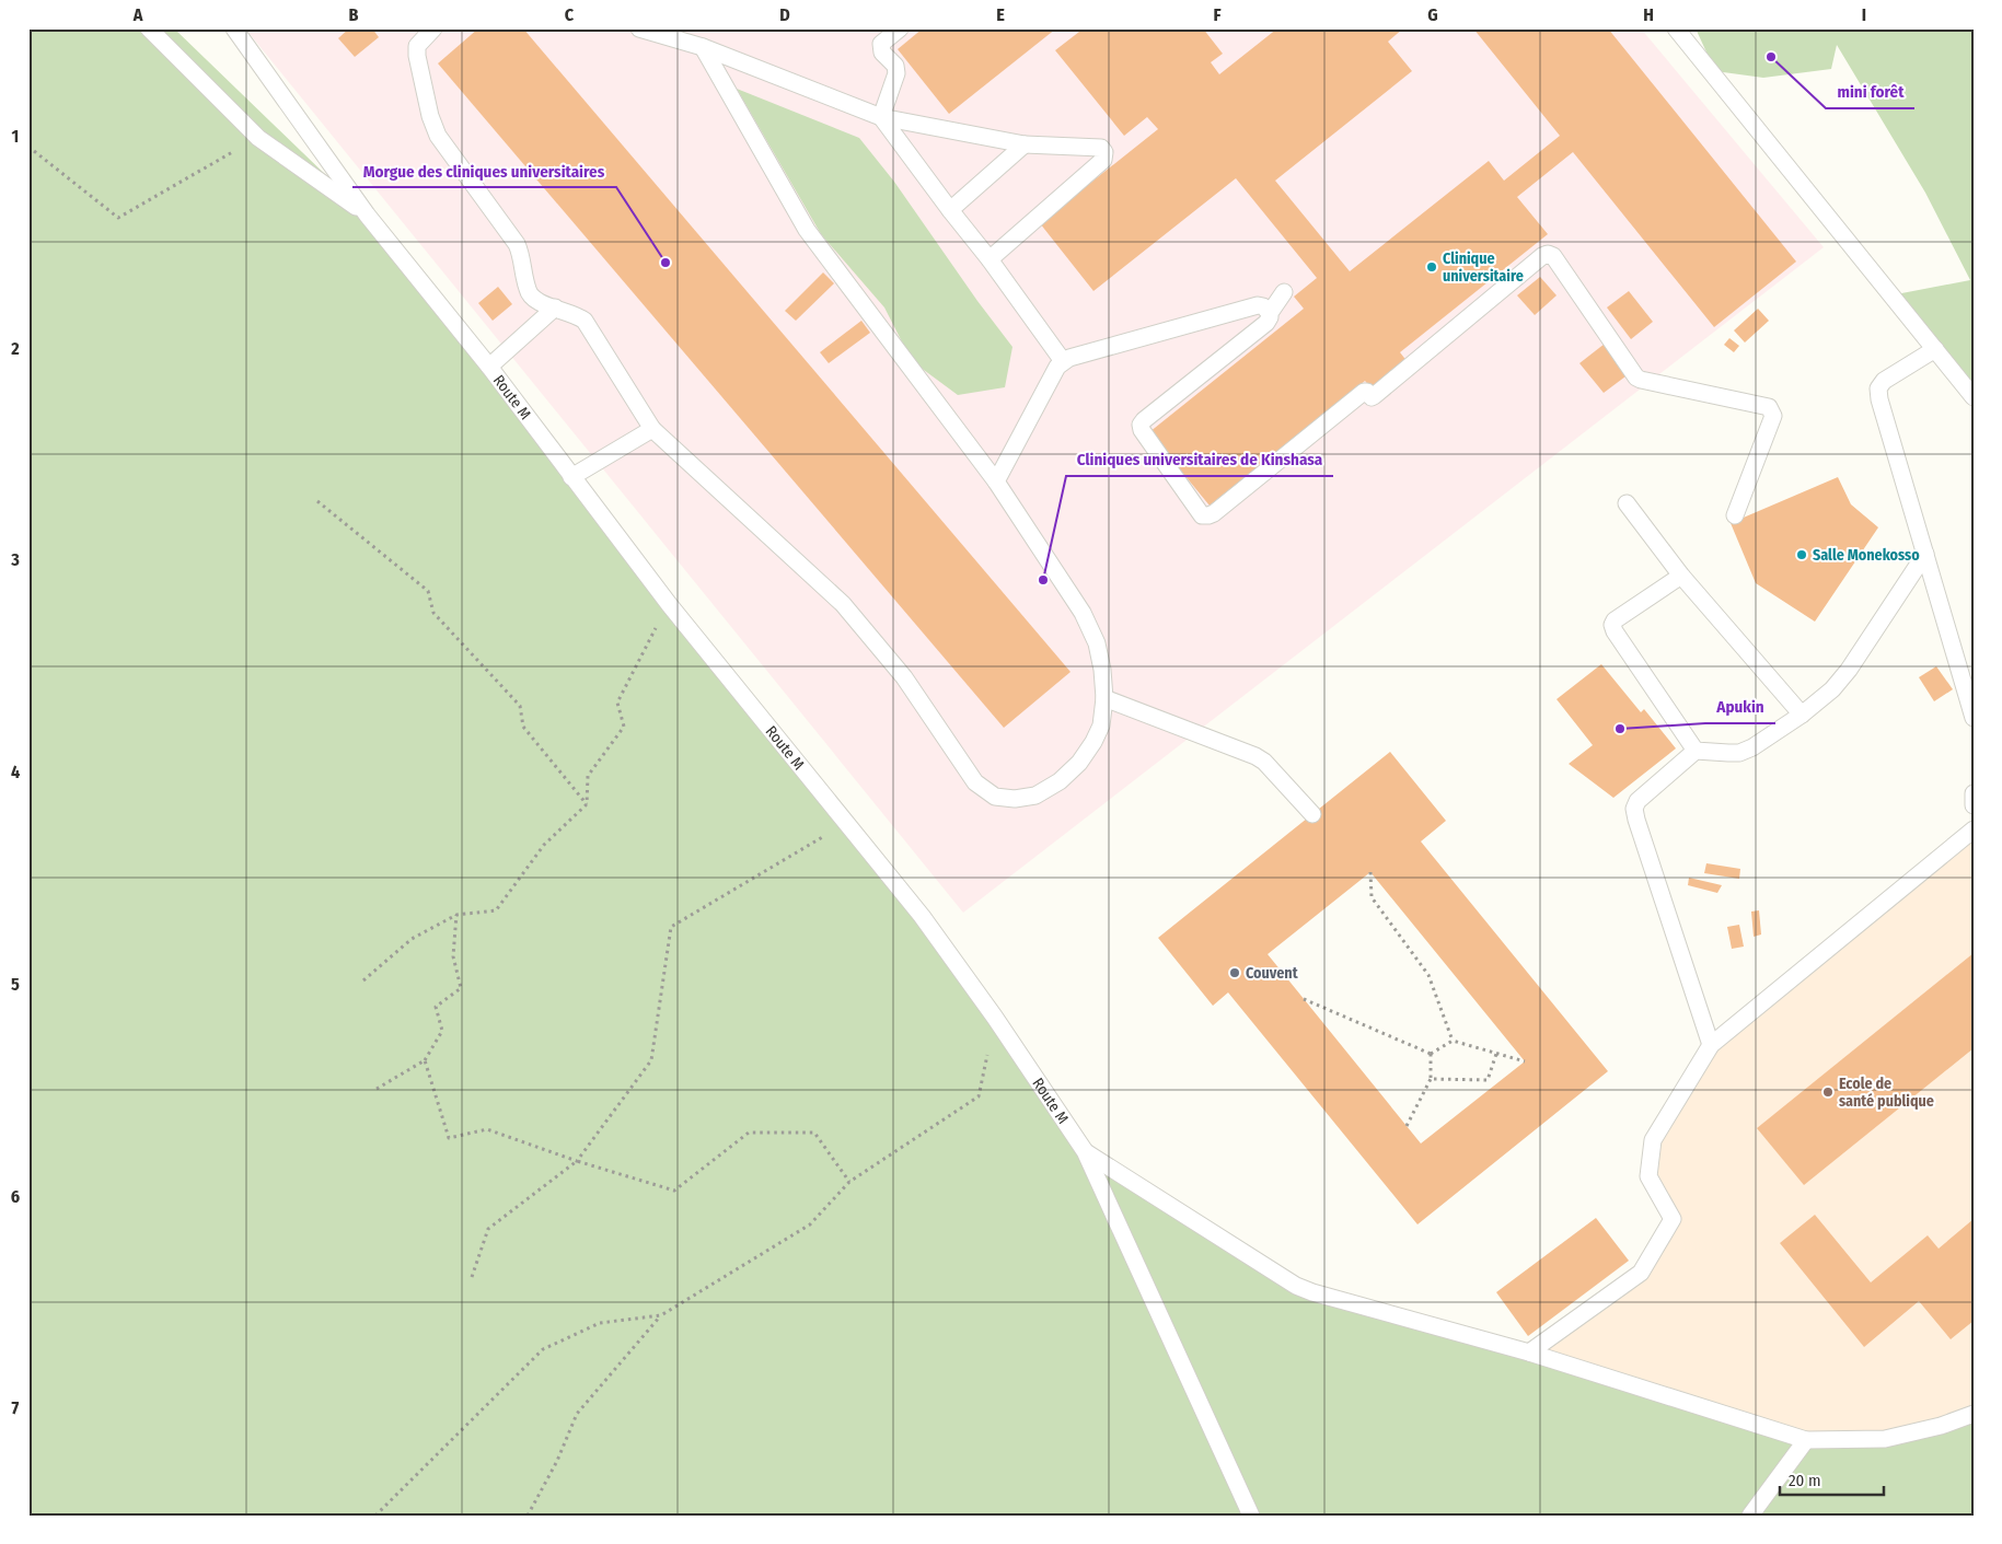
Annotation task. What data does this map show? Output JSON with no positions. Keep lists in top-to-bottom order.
{
  "streets": {
    "lane": ["Route M"]
  },
  "places": [
    "mini forêt",
    "Morgue des cliniques universitaires",
    "Clinique universitaire",
    "Salle Monekosso",
    "Cliniques universitaires de Kinshasa",
    "Apukin",
    "Couvent",
    "Ecole de santé publique"
  ],
  "scale_bar": "20 m",
  "grid": {
    "columns": [
      "A",
      "B",
      "C",
      "D",
      "E",
      "F",
      "G",
      "H",
      "I"
    ],
    "rows": [
      "1",
      "2",
      "3",
      "4",
      "5",
      "6",
      "7"
    ]
  }
}
